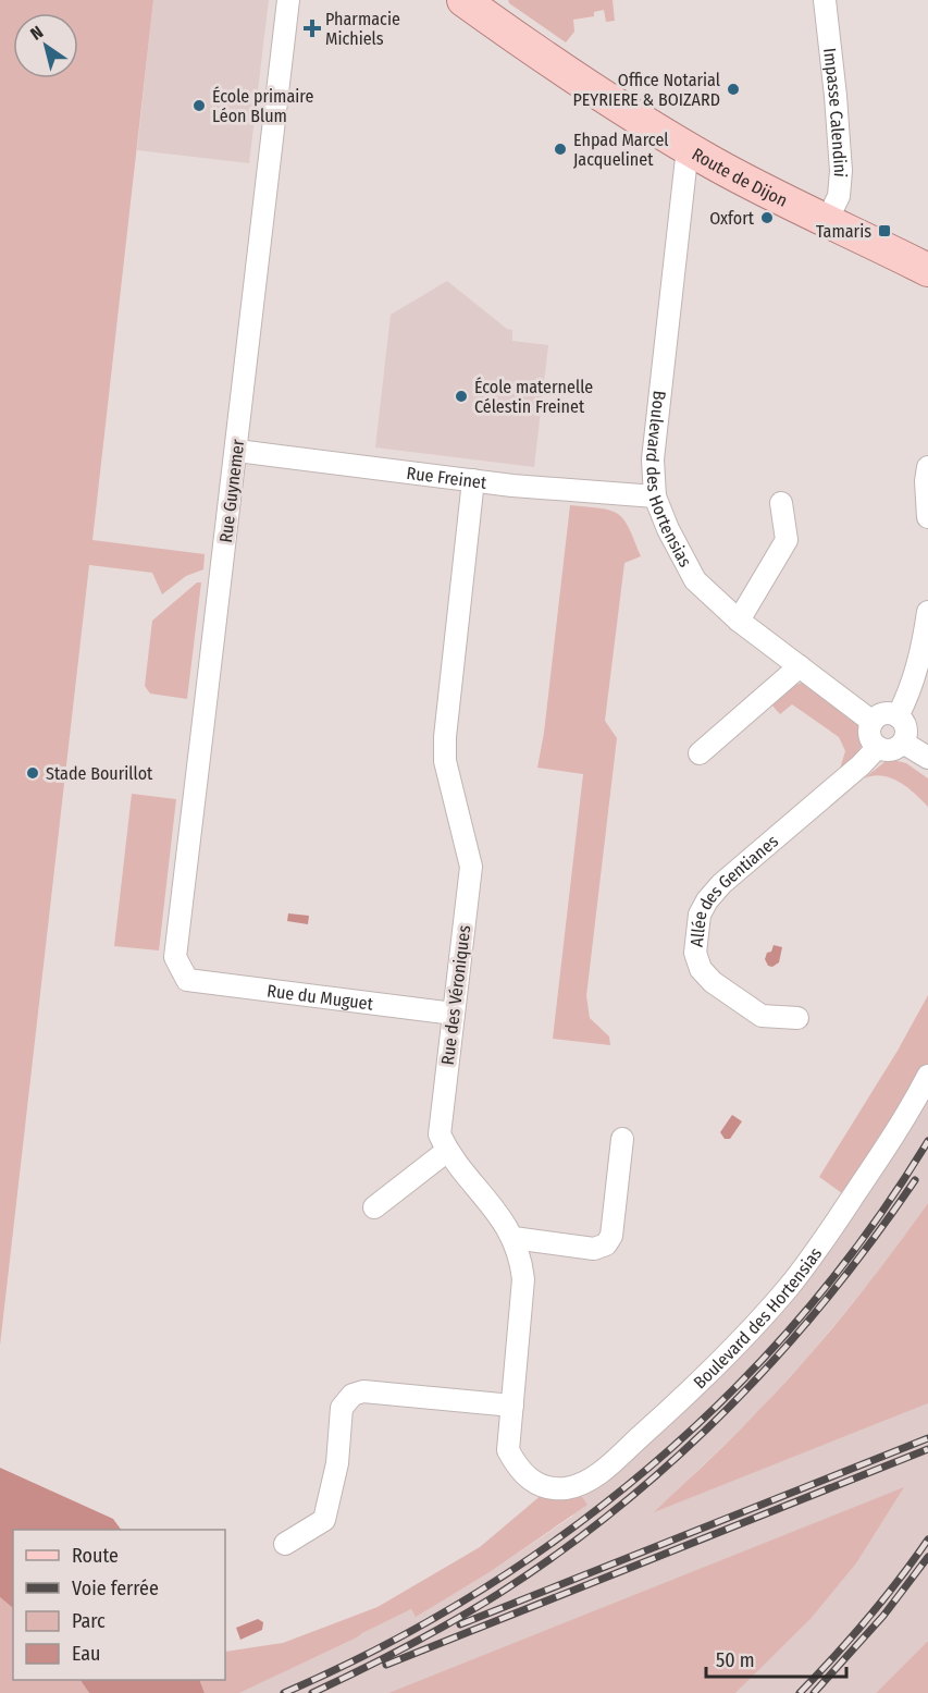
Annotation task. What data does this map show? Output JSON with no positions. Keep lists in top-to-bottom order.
{
  "streets": {
    "main road": ["Route de Dijon"],
    "street": [
      "Impasse Calendini",
      "Rue Freinet",
      "Boulevard des Hortensias",
      "Rue Guynemer",
      "Allée des Gentianes",
      "Rue des Véroniques",
      "Rue du Muguet"
    ]
  },
  "crossings": [
    ["Impasse Calendini", "Route de Dijon"],
    ["Route de Dijon", "Boulevard des Hortensias"],
    ["Rue Freinet", "Boulevard des Hortensias"],
    ["Rue Freinet", "Rue Guynemer"],
    ["Rue Freinet", "Rue des Véroniques"],
    ["Boulevard des Hortensias", "Allée des Gentianes"],
    ["Boulevard des Hortensias", "Rue des Véroniques"],
    ["Rue Guynemer", "Rue du Muguet"],
    ["Rue des Véroniques", "Rue du Muguet"]
  ],
  "places": {
    "health": ["Pharmacie Michiels"],
    "other": [
      "Office Notarial PEYRIERE & BOIZARD",
      "École primaire Léon Blum",
      "Ehpad Marcel Jacquelinet",
      "Oxfort",
      "École maternelle Célestin Freinet",
      "Stade Bourillot"
    ],
    "transit": ["Tamaris"]
  },
  "legend": [
    "Route",
    "Voie ferrée",
    "Parc",
    "Eau"
  ],
  "scale_bar": "50 m",
  "north": "top left"
}
